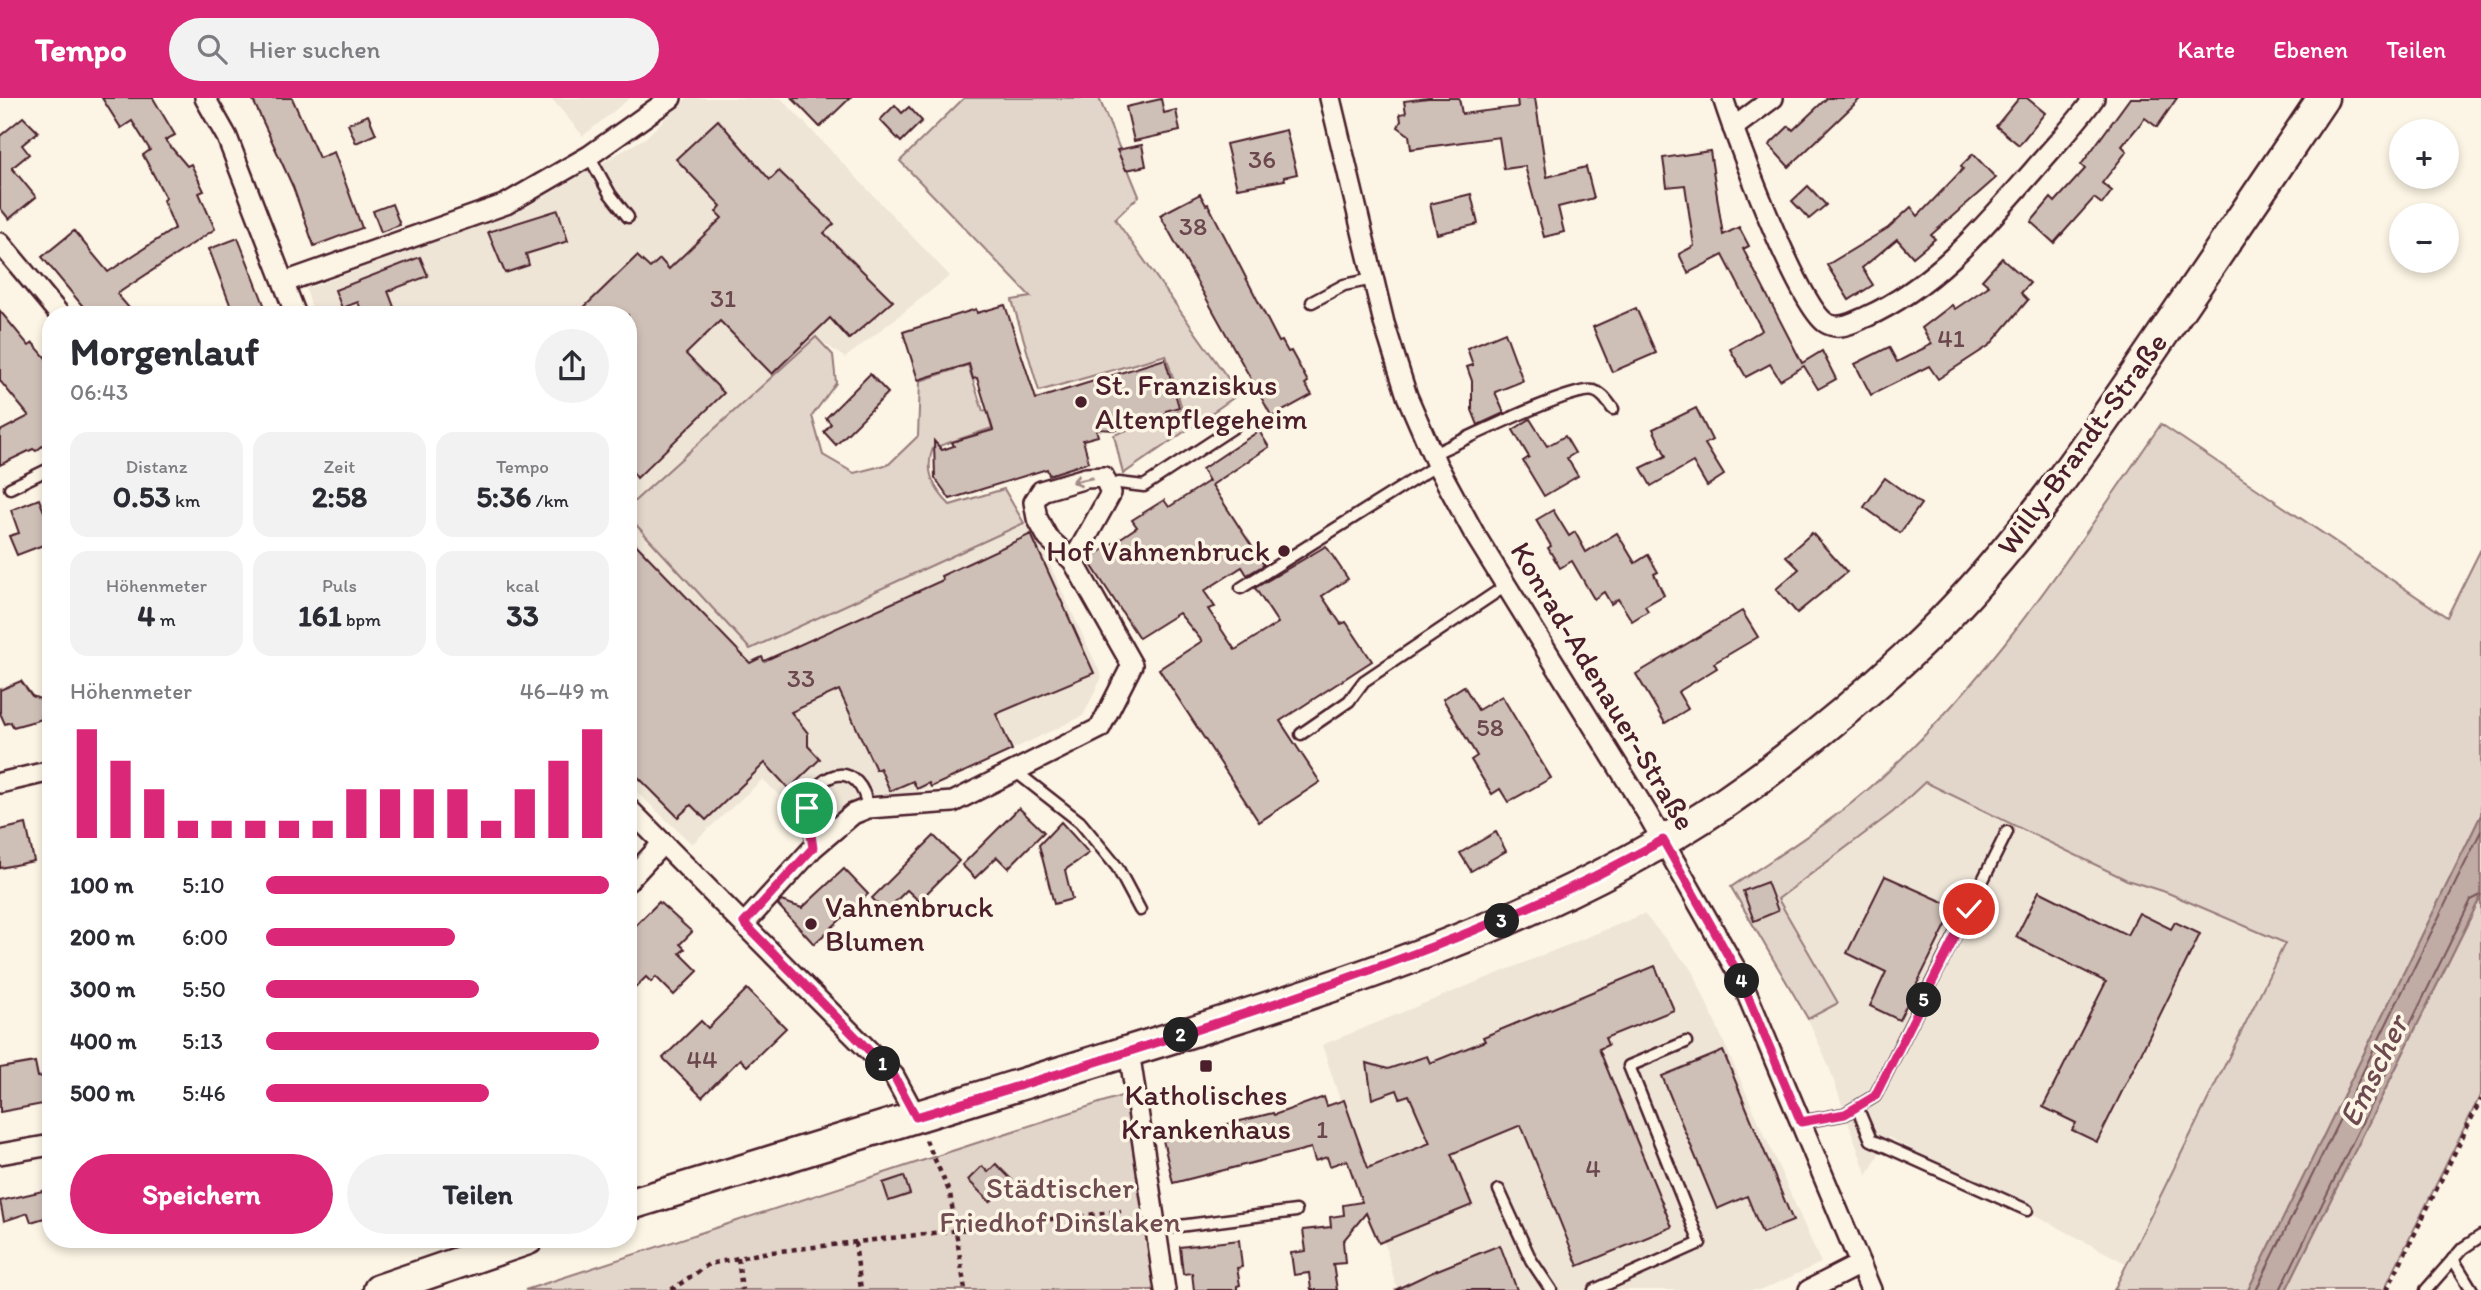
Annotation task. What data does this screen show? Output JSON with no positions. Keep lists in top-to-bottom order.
{
  "streets": {
    "main road": ["Willy-Brandt-Straße"],
    "street": ["Konrad-Adenauer-Straße"]
  },
  "crossings": [
    ["Willy-Brandt-Straße", "Konrad-Adenauer-Straße"]
  ],
  "water": ["Emscher"],
  "parks": ["Städtischer Friedhof Dinslaken"],
  "places": {
    "other": ["St. Franziskus Altenpflegeheim", "Hof Vahnenbruck", "Vahnenbruck Blumen"],
    "transit": ["Katholisches Krankenhaus"]
  },
  "house_numbers": [
    "36",
    "38",
    "31",
    "41",
    "33",
    "58",
    "44",
    "1",
    "4"
  ],
  "page": {
    "header": "Tempo",
    "search": "Hier suchen",
    "nav": ["Karte", "Ebenen", "Teilen"],
    "map_buttons": ["+", "−"],
    "heading": ["Morgenlauf", "06:43"],
    "stats": [
      ["Distanz", "0.53 km"],
      ["Zeit", "2:58"],
      ["Tempo", "5:36 /km"],
      ["Höhenmeter", "4 m"],
      ["Puls", "161 bpm"],
      ["kcal", "33"]
    ],
    "chart": ["Höhenmeter", "46–49 m"],
    "list": [
      {
        "name": "100 m",
        "note": "5:10"
      },
      {
        "name": "200 m",
        "note": "6:00"
      },
      {
        "name": "300 m",
        "note": "5:50"
      },
      {
        "name": "400 m",
        "note": "5:13"
      },
      {
        "name": "500 m",
        "note": "5:46"
      }
    ],
    "pins": [
      "3",
      "4",
      "5",
      "2",
      "1"
    ],
    "buttons": ["Speichern", "Teilen"]
  }
}
